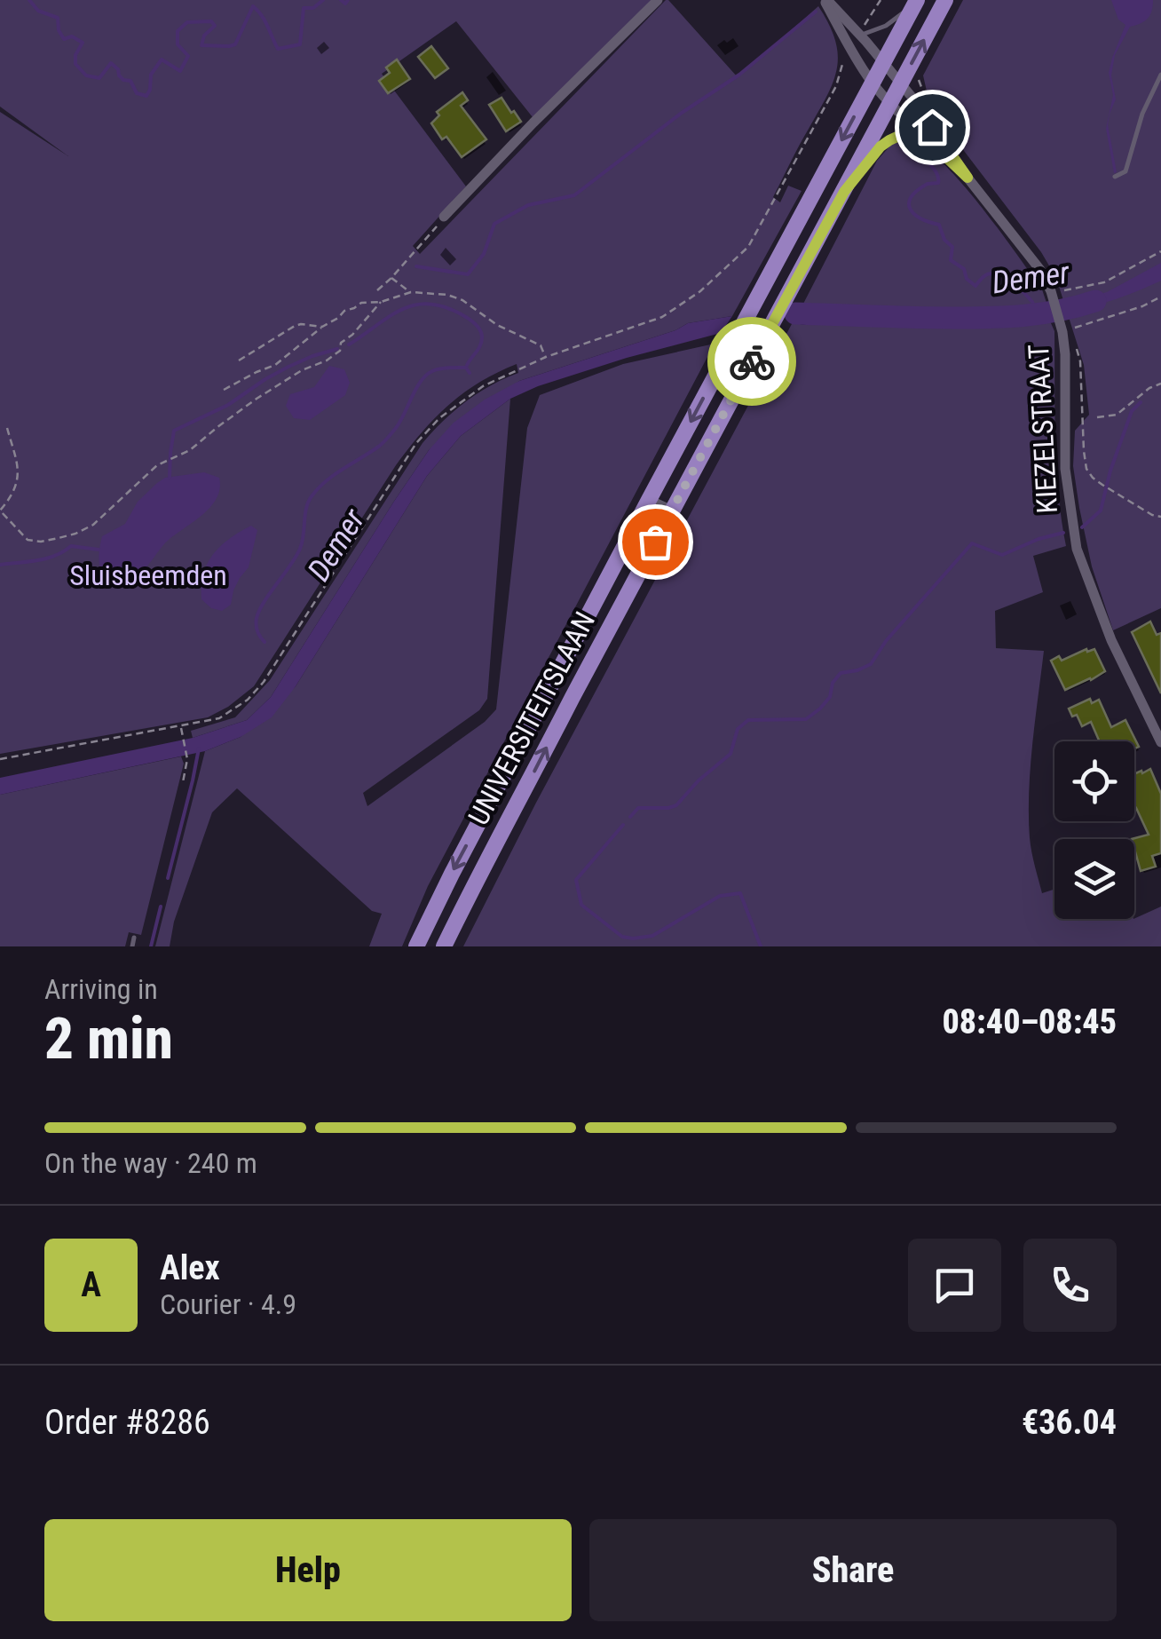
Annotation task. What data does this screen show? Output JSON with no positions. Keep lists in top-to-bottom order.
{
  "streets": {
    "highway": ["UNIVERSITEITSLAAN"],
    "street": ["KIEZELSTRAAT"]
  },
  "crossings": [
    ["KIEZELSTRAAT", "UNIVERSITEITSLAAN"]
  ],
  "water": ["Demer"],
  "parks": ["Sluisbeemden"],
  "page": {
    "heading": ["2 min", "Arriving in", "08:40–08:45"],
    "panel": [
      "Alex",
      "Courier · 4.9",
      "Order #8286",
      "€36.04"
    ],
    "bar": "On the way · 240 m",
    "round": "A",
    "buttons": ["Help", "Share"]
  }
}
